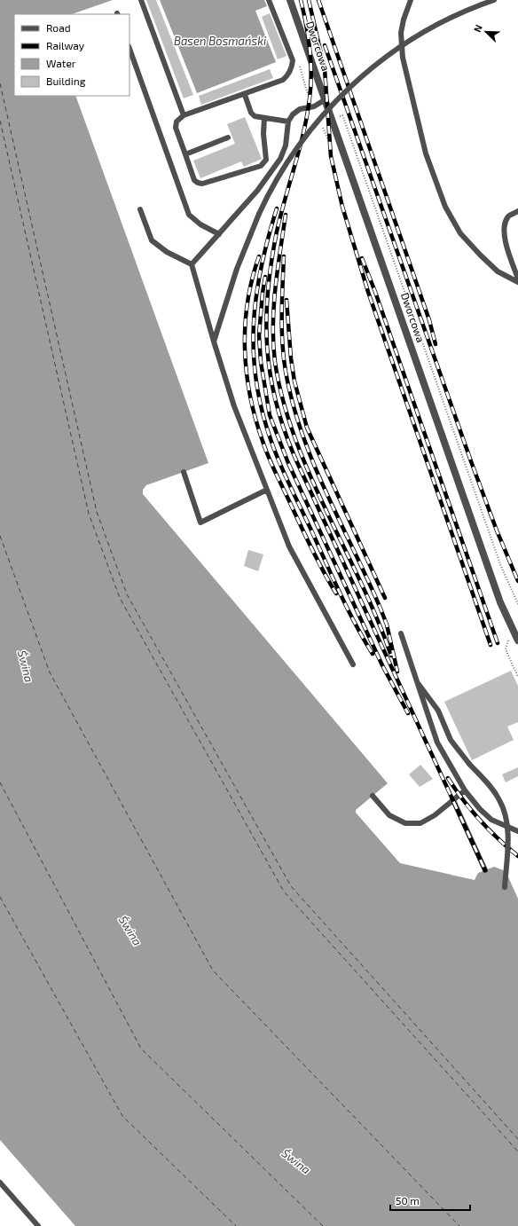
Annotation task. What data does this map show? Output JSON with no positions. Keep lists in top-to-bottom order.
{
  "streets": {
    "street": ["Dworcowa"]
  },
  "water": ["Basen Bosmański", "Świna"],
  "legend": [
    "Road",
    "Railway",
    "Water",
    "Building"
  ],
  "scale_bar": "50 m",
  "north": "top left"
}
